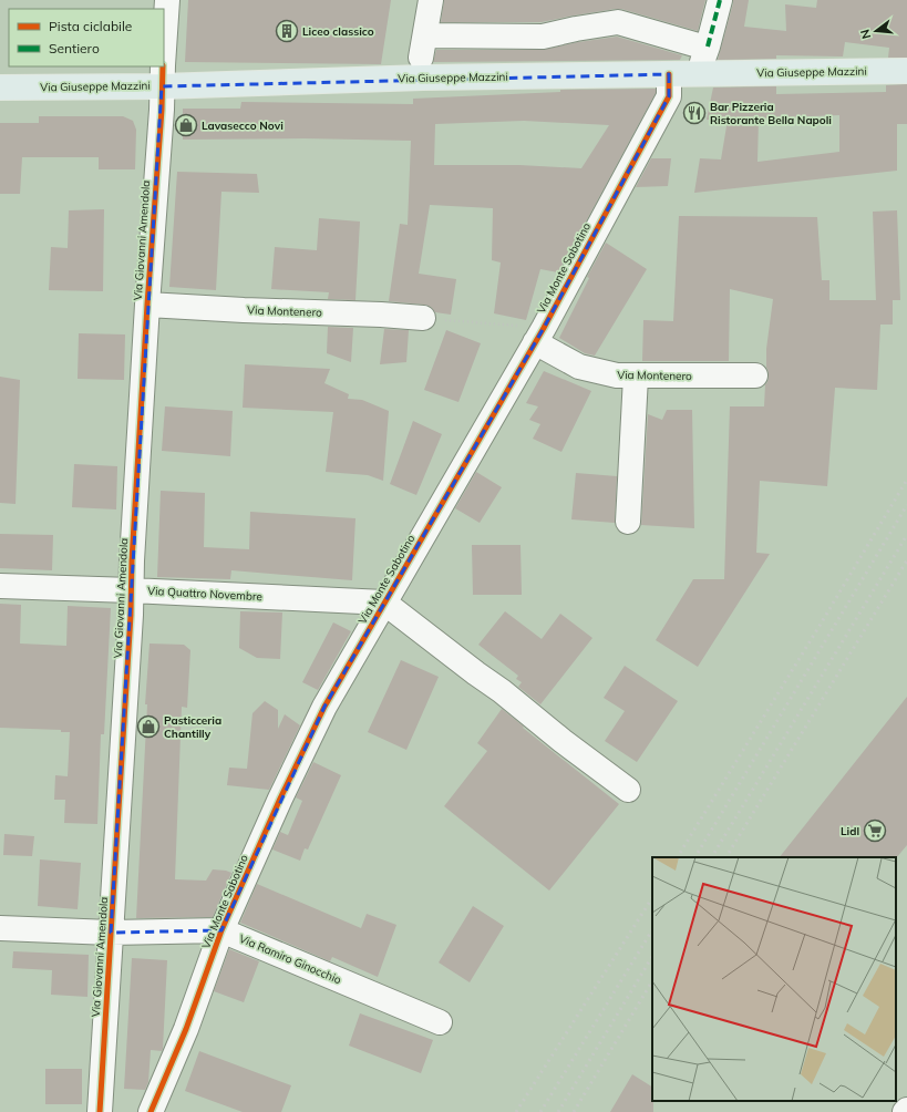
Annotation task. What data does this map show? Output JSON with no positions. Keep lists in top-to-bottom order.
{
  "streets": {
    "main road": ["Via Giuseppe Mazzini"],
    "street": [
      "Via Giovanni Amendola",
      "Via Monte Sabotino",
      "Via Montenero",
      "Via Quattro Novembre",
      "Via Ramiro Ginocchio"
    ]
  },
  "crossings": [
    ["Via Giuseppe Mazzini", "Via Giovanni Amendola"],
    ["Via Giuseppe Mazzini", "Via Monte Sabotino"],
    ["Via Giovanni Amendola", "Via Montenero"],
    ["Via Giovanni Amendola", "Via Quattro Novembre"],
    ["Via Giovanni Amendola", "Via Ramiro Ginocchio"],
    ["Via Monte Sabotino", "Via Montenero"],
    ["Via Monte Sabotino", "Via Quattro Novembre"],
    ["Via Monte Sabotino", "Via Ramiro Ginocchio"]
  ],
  "places": {
    "building": ["Liceo classico"],
    "restaurant": ["Bar Pizzeria Ristorante Bella Napoli"],
    "shop": ["Lavasecco Novi", "Pasticceria Chantilly"],
    "supermarket": ["Lidl"]
  },
  "legend": ["Pista ciclabile", "Sentiero"],
  "north": "left"
}
